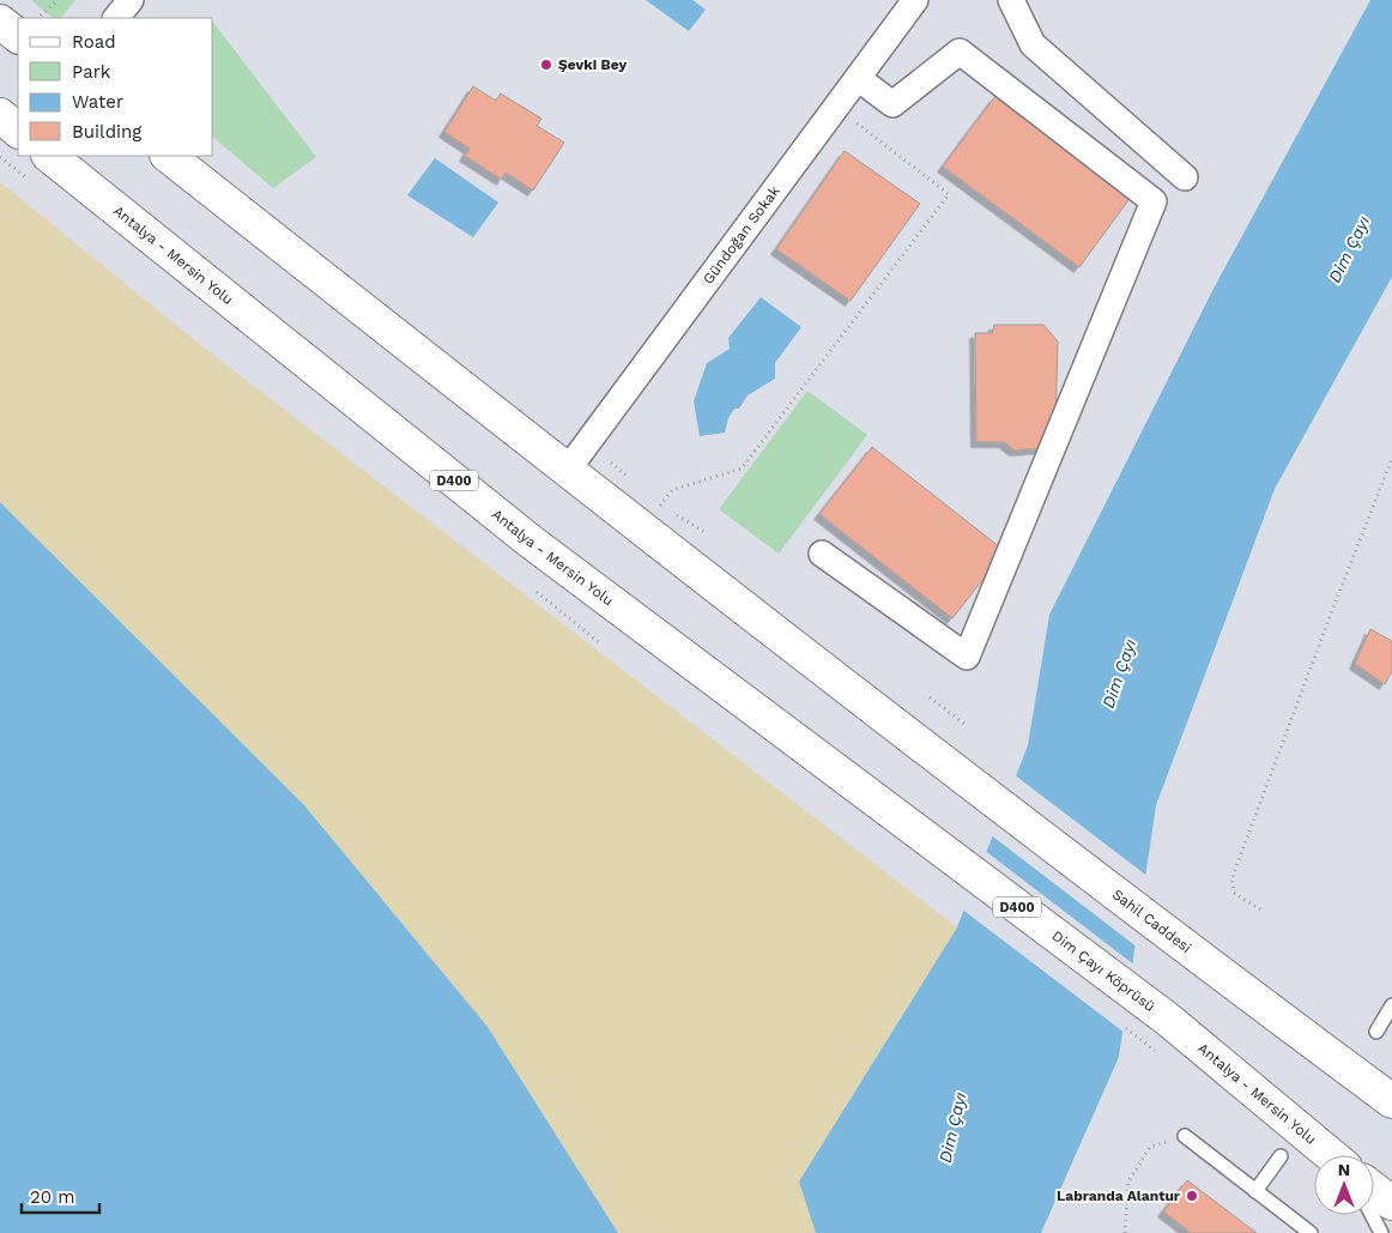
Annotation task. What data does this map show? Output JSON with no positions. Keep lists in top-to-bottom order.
{
  "streets": {
    "highway": [
      "Antalya - Mersin Yolu",
      "D400",
      "Sahil Caddesi",
      "Dim Çayı Köprüsü"
    ],
    "street": ["Gündoğan Sokak"]
  },
  "crossings": [
    ["Gündoğan Sokak", "Sahil Caddesi"],
    ["Antalya - Mersin Yolu", "Dim Çayı Köprüsü"]
  ],
  "water": ["Dim Çayı"],
  "places": ["Şevki Bey", "Labranda Alantur"],
  "legend": [
    "Road",
    "Park",
    "Water",
    "Building"
  ],
  "scale_bar": "20 m",
  "north": "top"
}
